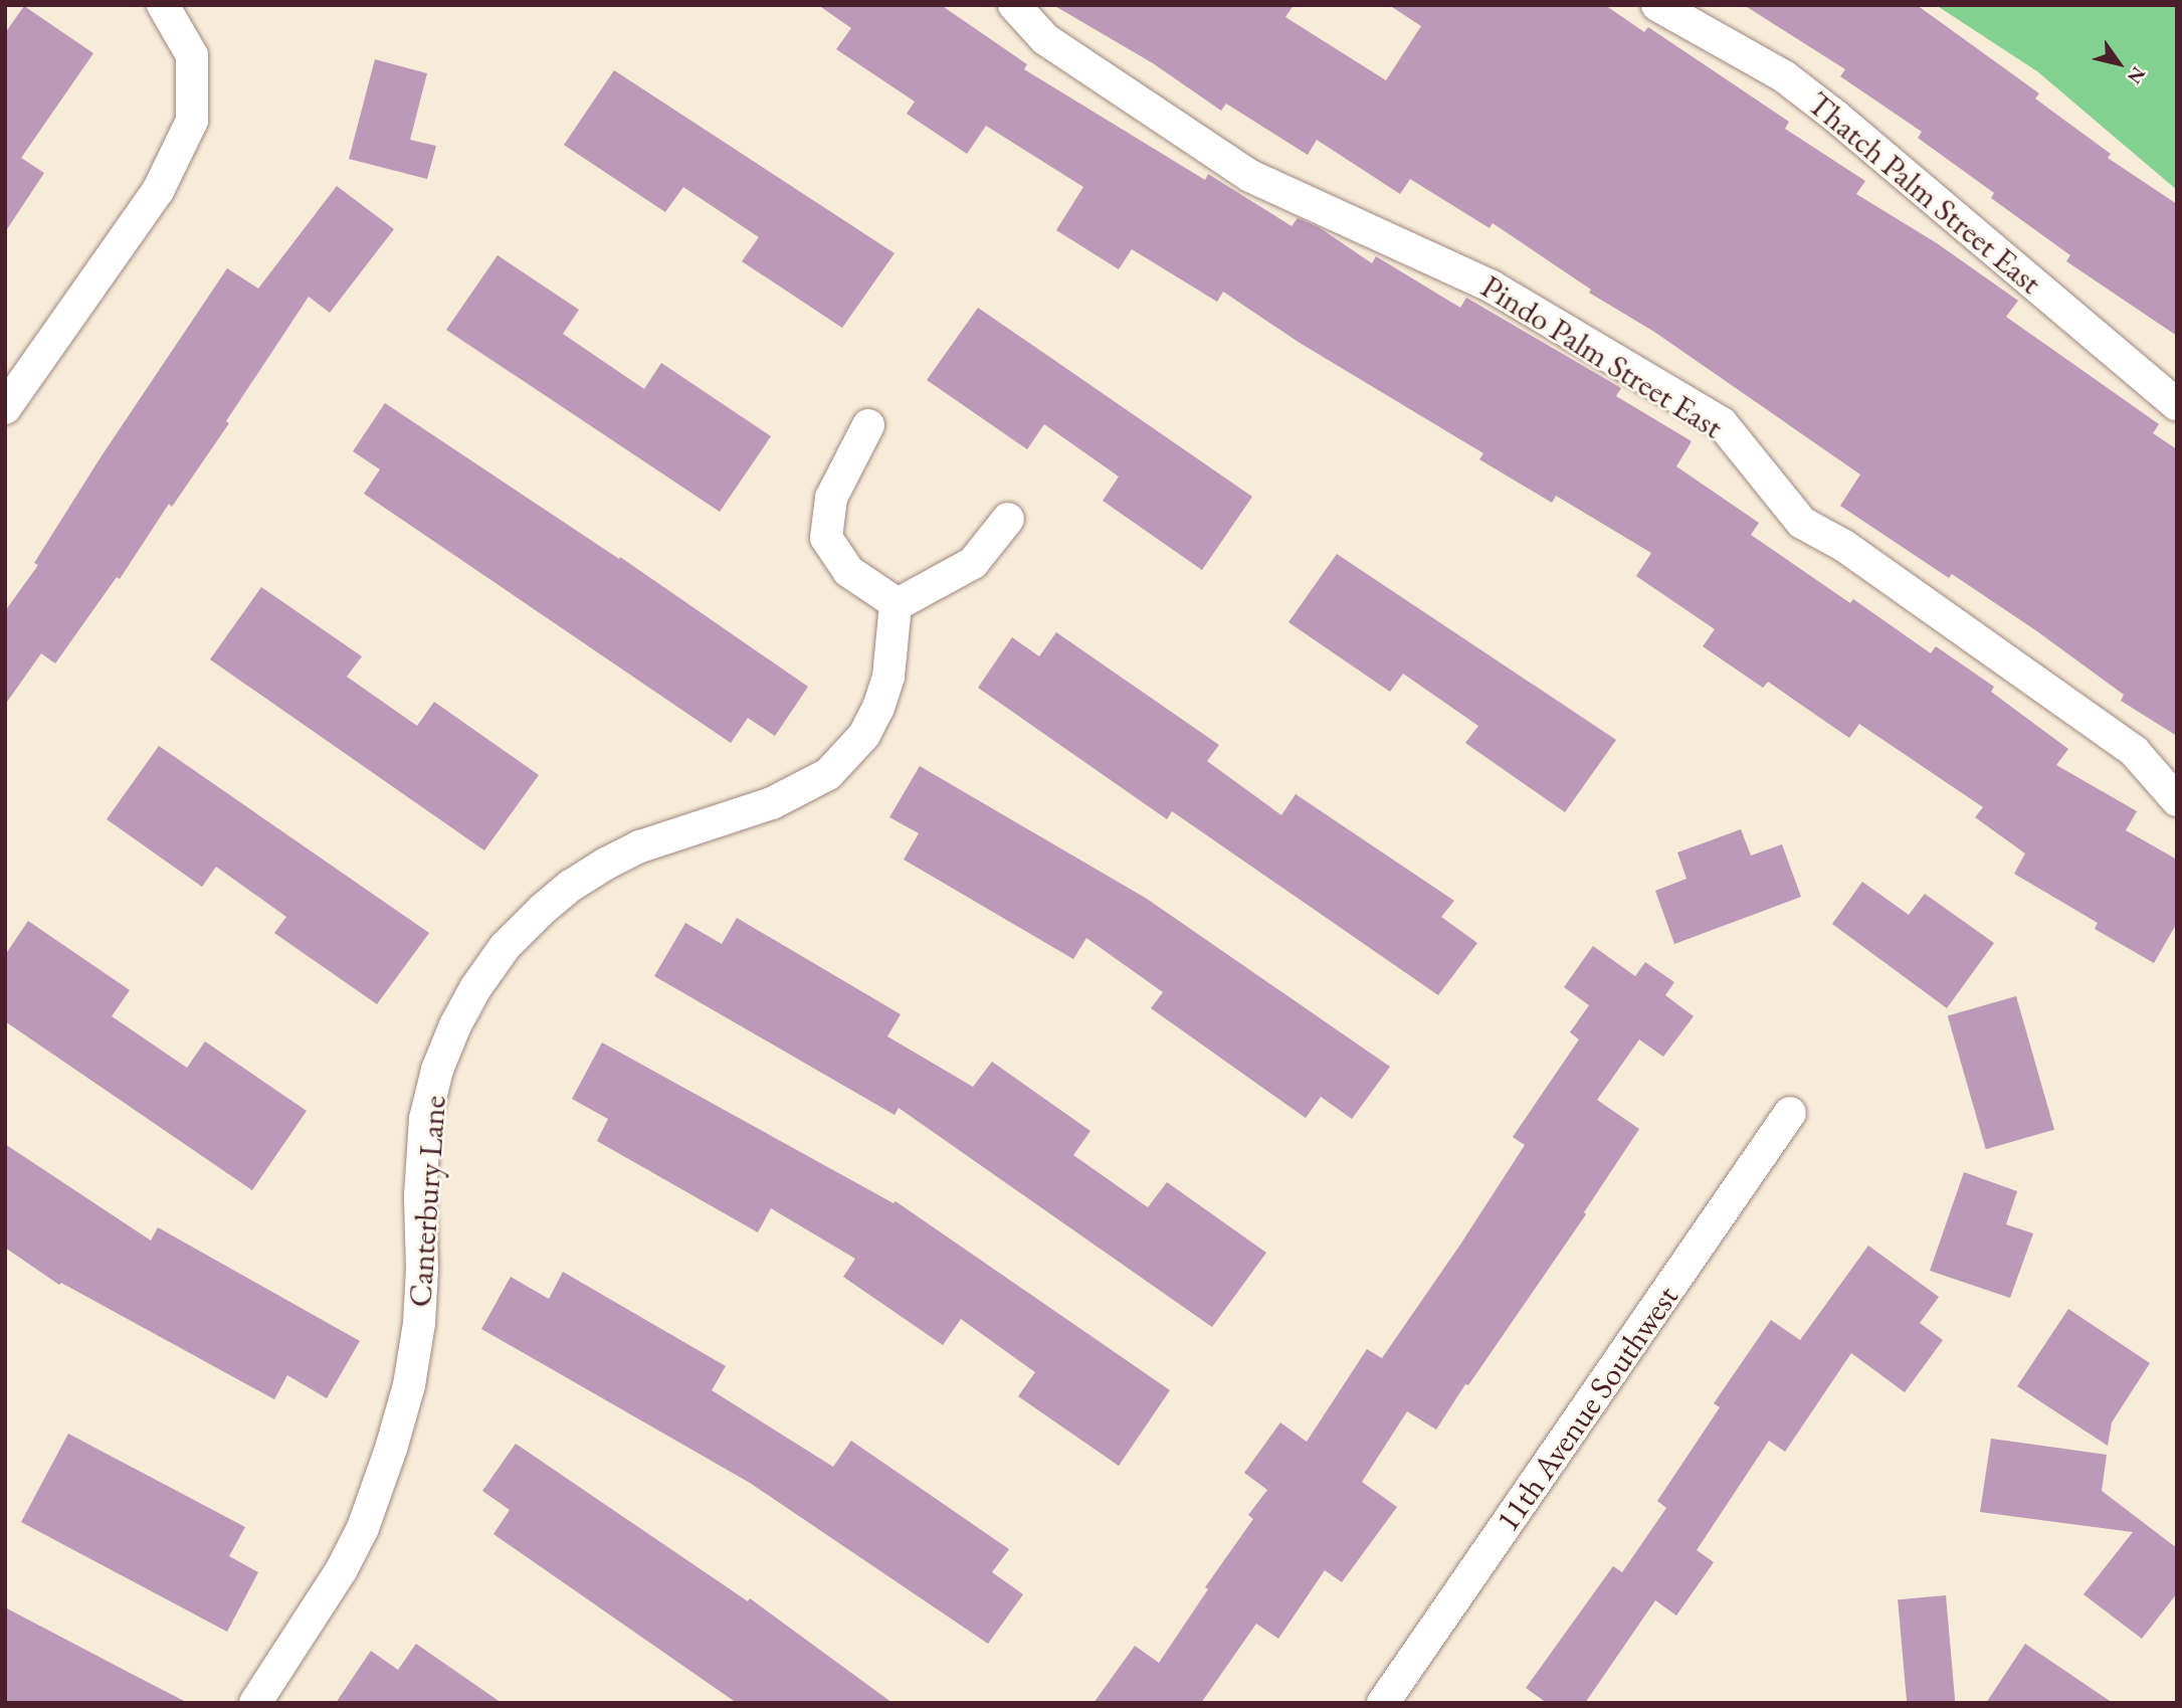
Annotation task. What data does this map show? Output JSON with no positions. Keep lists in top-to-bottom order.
{
  "streets": {
    "street": [
      "Thatch Palm Street East",
      "Pindo Palm Street East",
      "Canterbury Lane",
      "11th Avenue Southwest"
    ]
  },
  "north": "bottom right"
}
